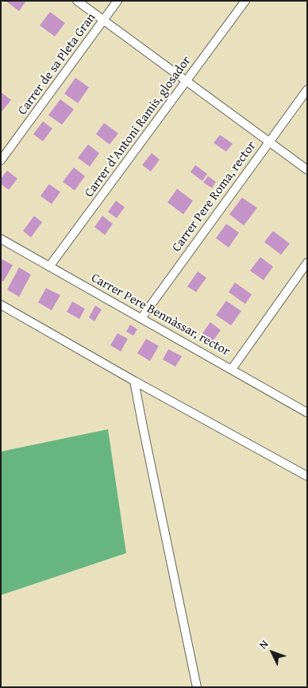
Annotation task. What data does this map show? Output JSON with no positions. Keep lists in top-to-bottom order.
{
  "streets": {
    "street": [
      "Carrer de sa Pleta Gran",
      "Carrer d'Antoni Ramis, glosador",
      "Carrer Pere Roma, rector",
      "Carrer Pere Bennàssar, rector"
    ]
  },
  "crossings": [
    ["Carrer d'Antoni Ramis, glosador", "Carrer Pere Bennàssar, rector"],
    ["Carrer Pere Roma, rector", "Carrer Pere Bennàssar, rector"]
  ],
  "north": "top left"
}
